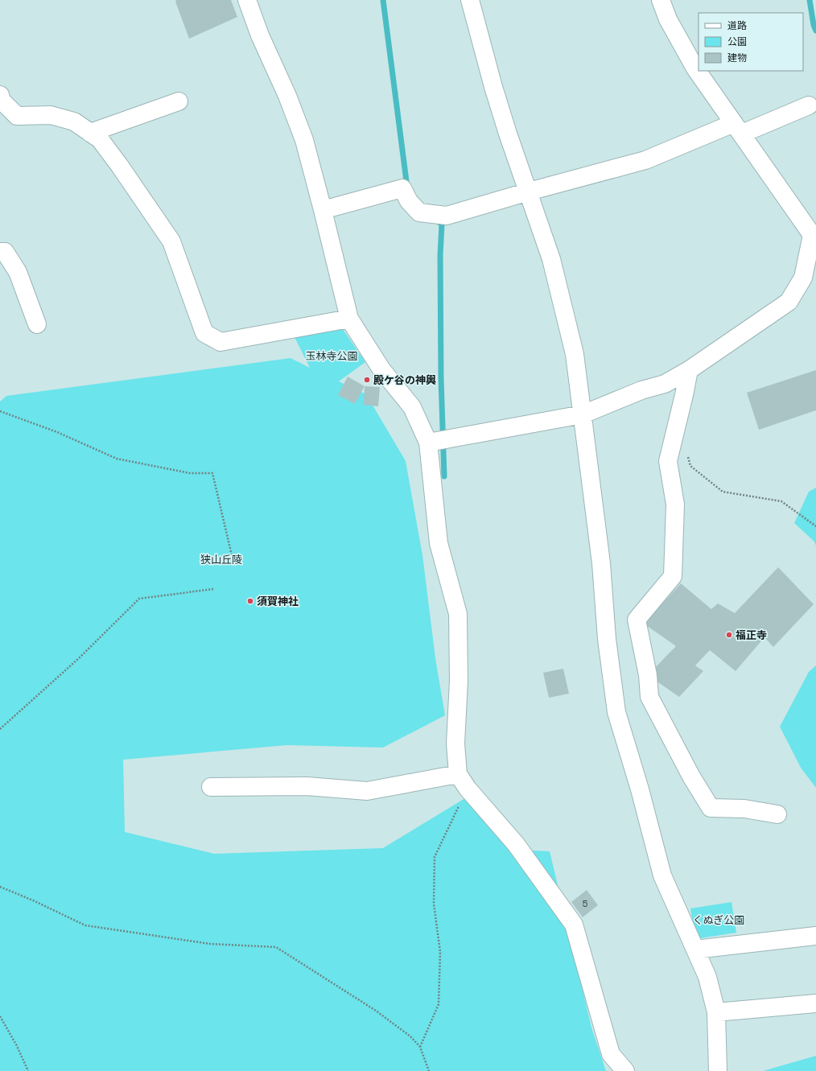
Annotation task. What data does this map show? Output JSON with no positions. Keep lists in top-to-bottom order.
{
  "parks": ["玉林寺公園", "狭山丘陵", "くぬぎ公園"],
  "places": ["殿ケ谷の神輿", "須賀神社", "福正寺"],
  "house_numbers": ["5"],
  "legend": ["道路", "公園", "建物"]
}
